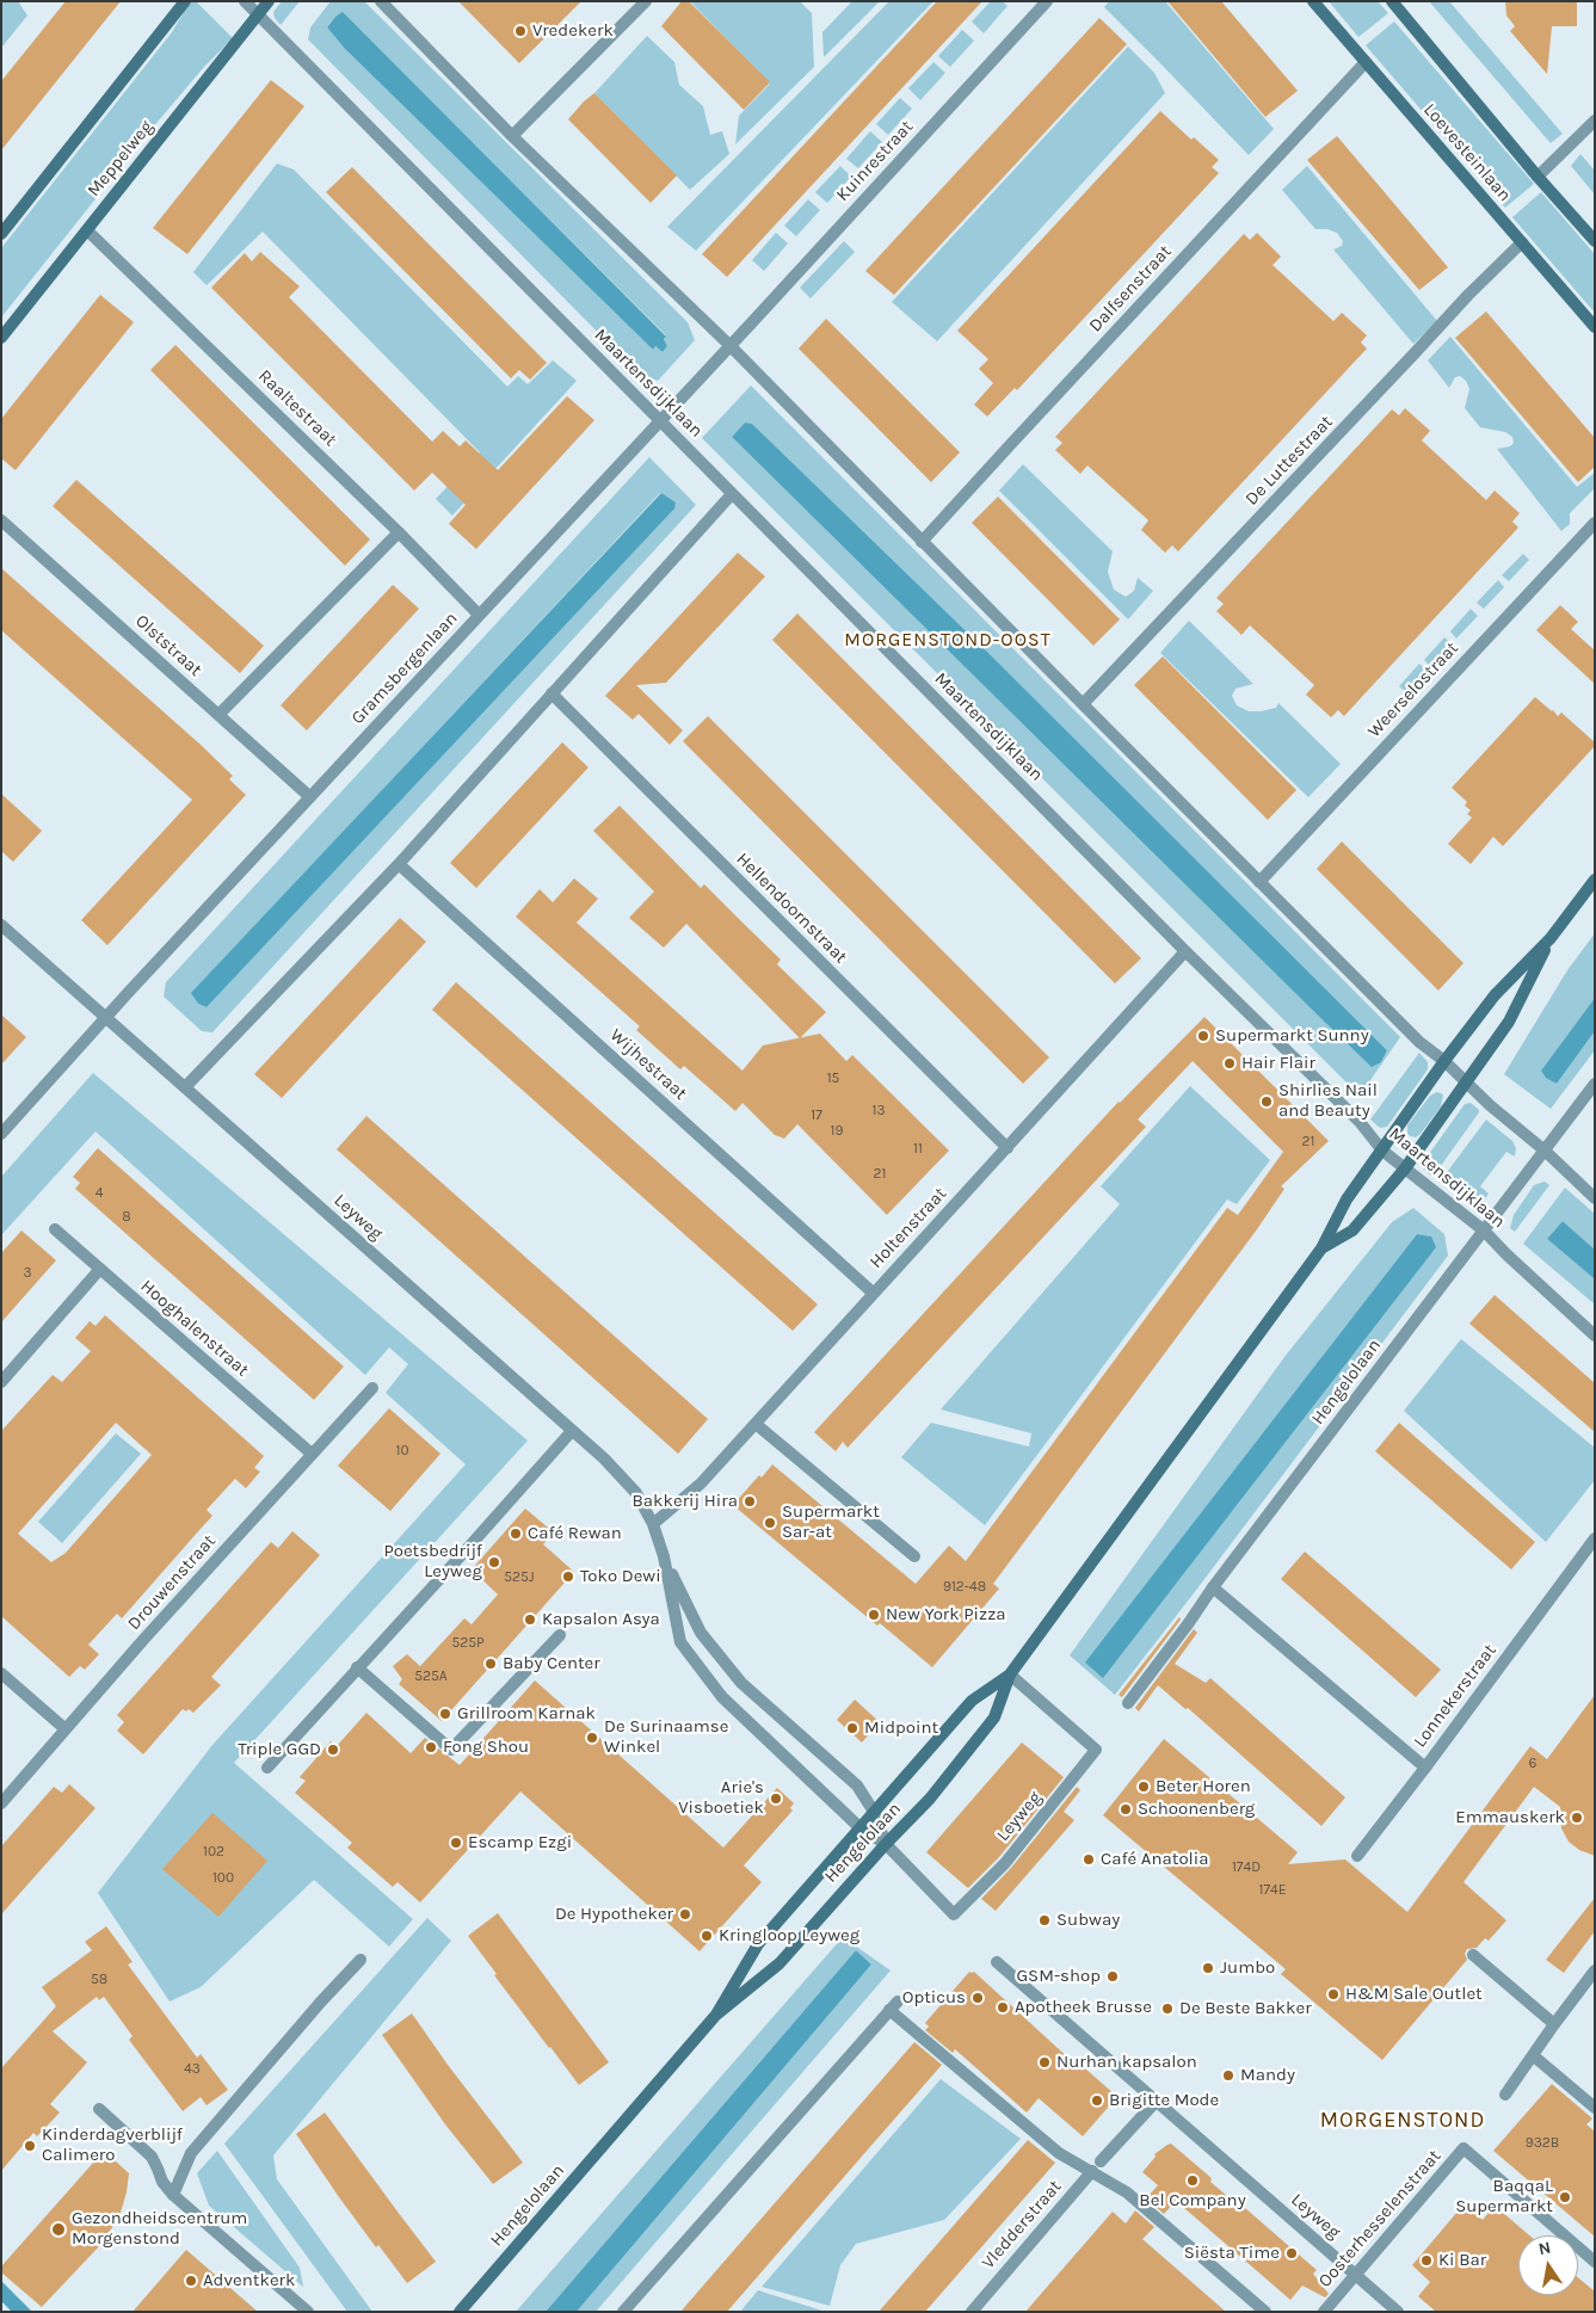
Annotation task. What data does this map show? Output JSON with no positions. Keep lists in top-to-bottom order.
{
  "streets": {
    "street": [
      "Loevesteinlaan",
      "Meppelweg",
      "Kuinrestraat",
      "Dalfsenstraat",
      "Maartensdijklaan",
      "Raaltestraat",
      "De Luttestraat",
      "Olststraat",
      "Gramsbergenlaan",
      "Weerselostraat",
      "Hellendoornstraat",
      "Wijhestraat",
      "Leyweg",
      "Holtenstraat",
      "Hooghalenstraat",
      "Hengelolaan",
      "Drouwenstraat",
      "Lonnekerstraat",
      "Oosterhesselenstraat",
      "Vledderstraat"
    ]
  },
  "crossings": [
    ["Loevesteinlaan", "Dalfsenstraat"],
    ["Loevesteinlaan", "De Luttestraat"],
    ["Meppelweg", "Maartensdijklaan"],
    ["Meppelweg", "Raaltestraat"],
    ["Kuinrestraat", "Gramsbergenlaan"],
    ["Maartensdijklaan", "Gramsbergenlaan"],
    ["Maartensdijklaan", "Holtenstraat"],
    ["Maartensdijklaan", "Hengelolaan"],
    ["Raaltestraat", "Gramsbergenlaan"],
    ["Olststraat", "Gramsbergenlaan"],
    ["Gramsbergenlaan", "Leyweg"],
    ["Hellendoornstraat", "Holtenstraat"],
    ["Wijhestraat", "Holtenstraat"],
    ["Leyweg", "Holtenstraat"],
    ["Leyweg", "Hengelolaan"],
    ["Leyweg", "Oosterhesselenstraat"],
    ["Hooghalenstraat", "Drouwenstraat"],
    ["Hengelolaan", "Lonnekerstraat"]
  ],
  "districts": ["MORGENSTOND-OOST", "MORGENSTOND"],
  "places": [
    "Vredekerk",
    "Supermarkt Sunny",
    "Hair Flair",
    "Shirlies Nail and Beauty",
    "Bakkerij Hira",
    "Supermarkt Sar-at",
    "Café Rewan",
    "Poetsbedrijf Leyweg",
    "Toko Dewi",
    "New York Pizza",
    "Kapsalon Asya",
    "Baby Center",
    "Grillroom Karnak",
    "Midpoint",
    "De Surinaamse Winkel",
    "Fong Shou",
    "Triple GGD",
    "Beter Horen",
    "Arie's Visboetiek",
    "Schoonenberg",
    "Emmauskerk",
    "Escamp Ezgi",
    "Café Anatolia",
    "De Hypotheker",
    "Subway",
    "Kringloop Leyweg",
    "Jumbo",
    "GSM-shop",
    "H&M Sale Outlet",
    "Opticus",
    "Apotheek Brusse",
    "De Beste Bakker",
    "Nurhan kapsalon",
    "Mandy",
    "Brigitte Mode",
    "Kinderdagverblijf Calimero",
    "Bel Company",
    "BaqqaL Supermarkt",
    "Gezondheidscentrum Morgenstond",
    "Siësta Time",
    "Ki Bar",
    "Adventkerk"
  ],
  "house_numbers": [
    "15",
    "13",
    "17",
    "19",
    "21",
    "11",
    "21",
    "4",
    "8",
    "3",
    "10",
    "525J",
    "912-48",
    "525P",
    "525A",
    "6",
    "102",
    "174D",
    "100",
    "174E",
    "58",
    "43",
    "932B"
  ],
  "north": "top"
}
